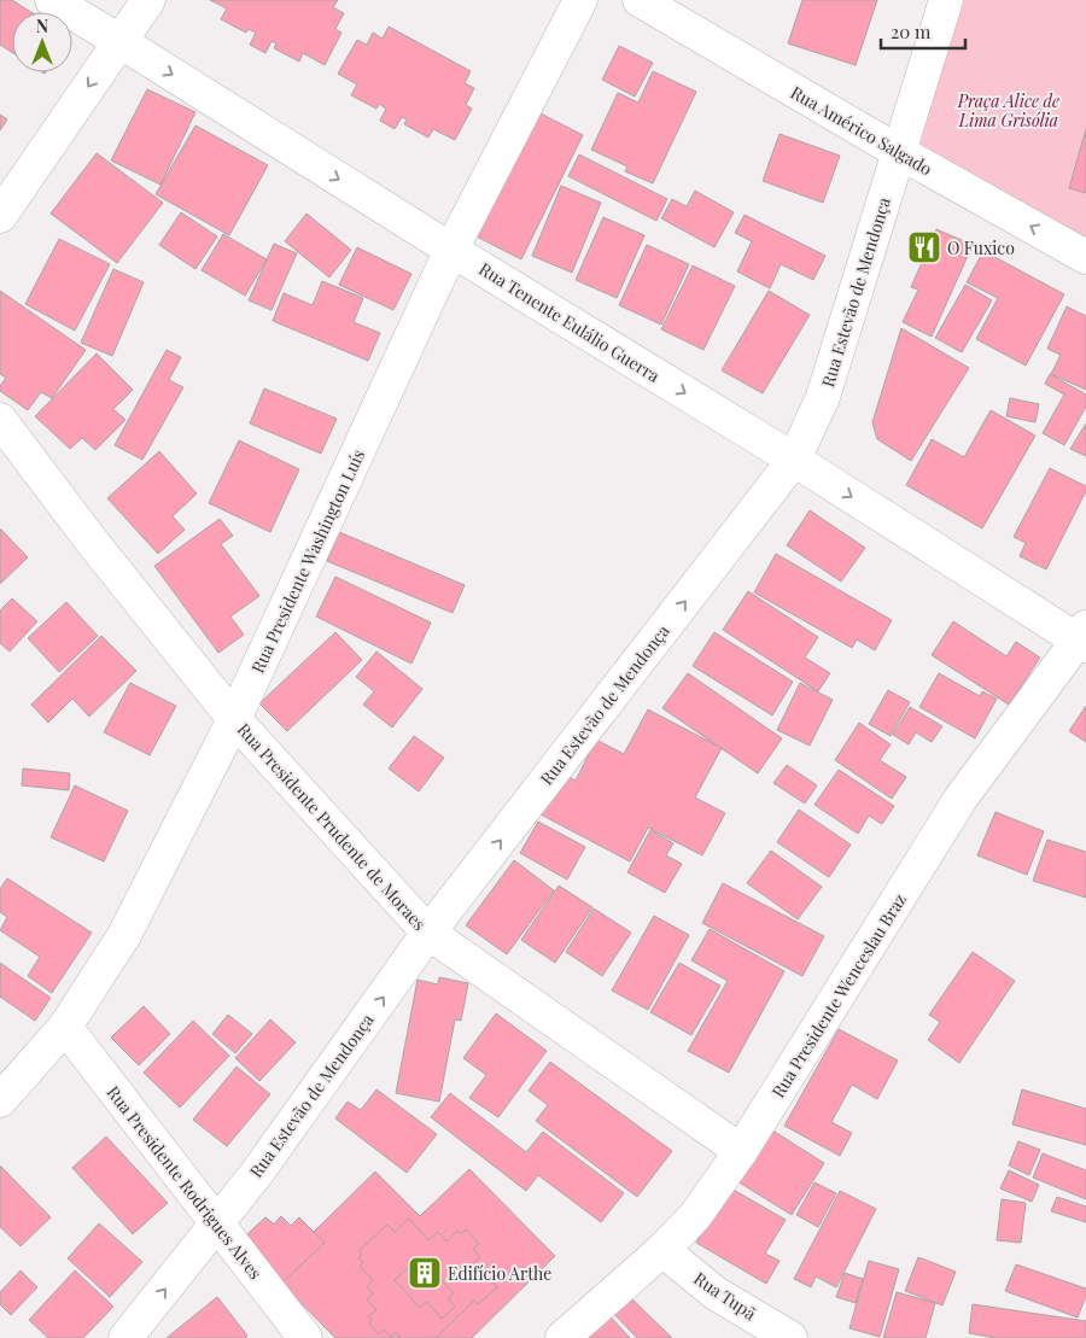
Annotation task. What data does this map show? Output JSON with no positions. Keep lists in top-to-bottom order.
{
  "streets": {
    "street": [
      "Rua Américo Salgado",
      "Rua Estevão de Mendonça",
      "Rua Tenente Eulálio Guerra",
      "Rua Presidente Washington Luís",
      "Rua Presidente Prudente de Moraes",
      "Rua Presidente Wenceslau Braz",
      "Rua Presidente Rodrigues Alves",
      "Rua Tupã"
    ]
  },
  "crossings": [
    ["Rua Américo Salgado", "Rua Estevão de Mendonça"],
    ["Rua Estevão de Mendonça", "Rua Tenente Eulálio Guerra"],
    ["Rua Estevão de Mendonça", "Rua Presidente Prudente de Moraes"],
    ["Rua Estevão de Mendonça", "Rua Presidente Rodrigues Alves"],
    ["Rua Tenente Eulálio Guerra", "Rua Presidente Washington Luís"],
    ["Rua Tenente Eulálio Guerra", "Rua Presidente Wenceslau Braz"],
    ["Rua Presidente Washington Luís", "Rua Presidente Prudente de Moraes"],
    ["Rua Presidente Washington Luís", "Rua Presidente Rodrigues Alves"],
    ["Rua Presidente Prudente de Moraes", "Rua Presidente Wenceslau Braz"],
    ["Rua Presidente Wenceslau Braz", "Rua Tupã"]
  ],
  "one_way": ["Rua Américo Salgado", "Rua Estevão de Mendonça", "Rua Tenente Eulálio Guerra"],
  "parks": ["Praça Alice de Lima Grisólia"],
  "places": {
    "restaurant": ["O Fuxico"],
    "building": ["Edifício Arthe"]
  },
  "scale_bar": "20 m",
  "north": "top"
}
